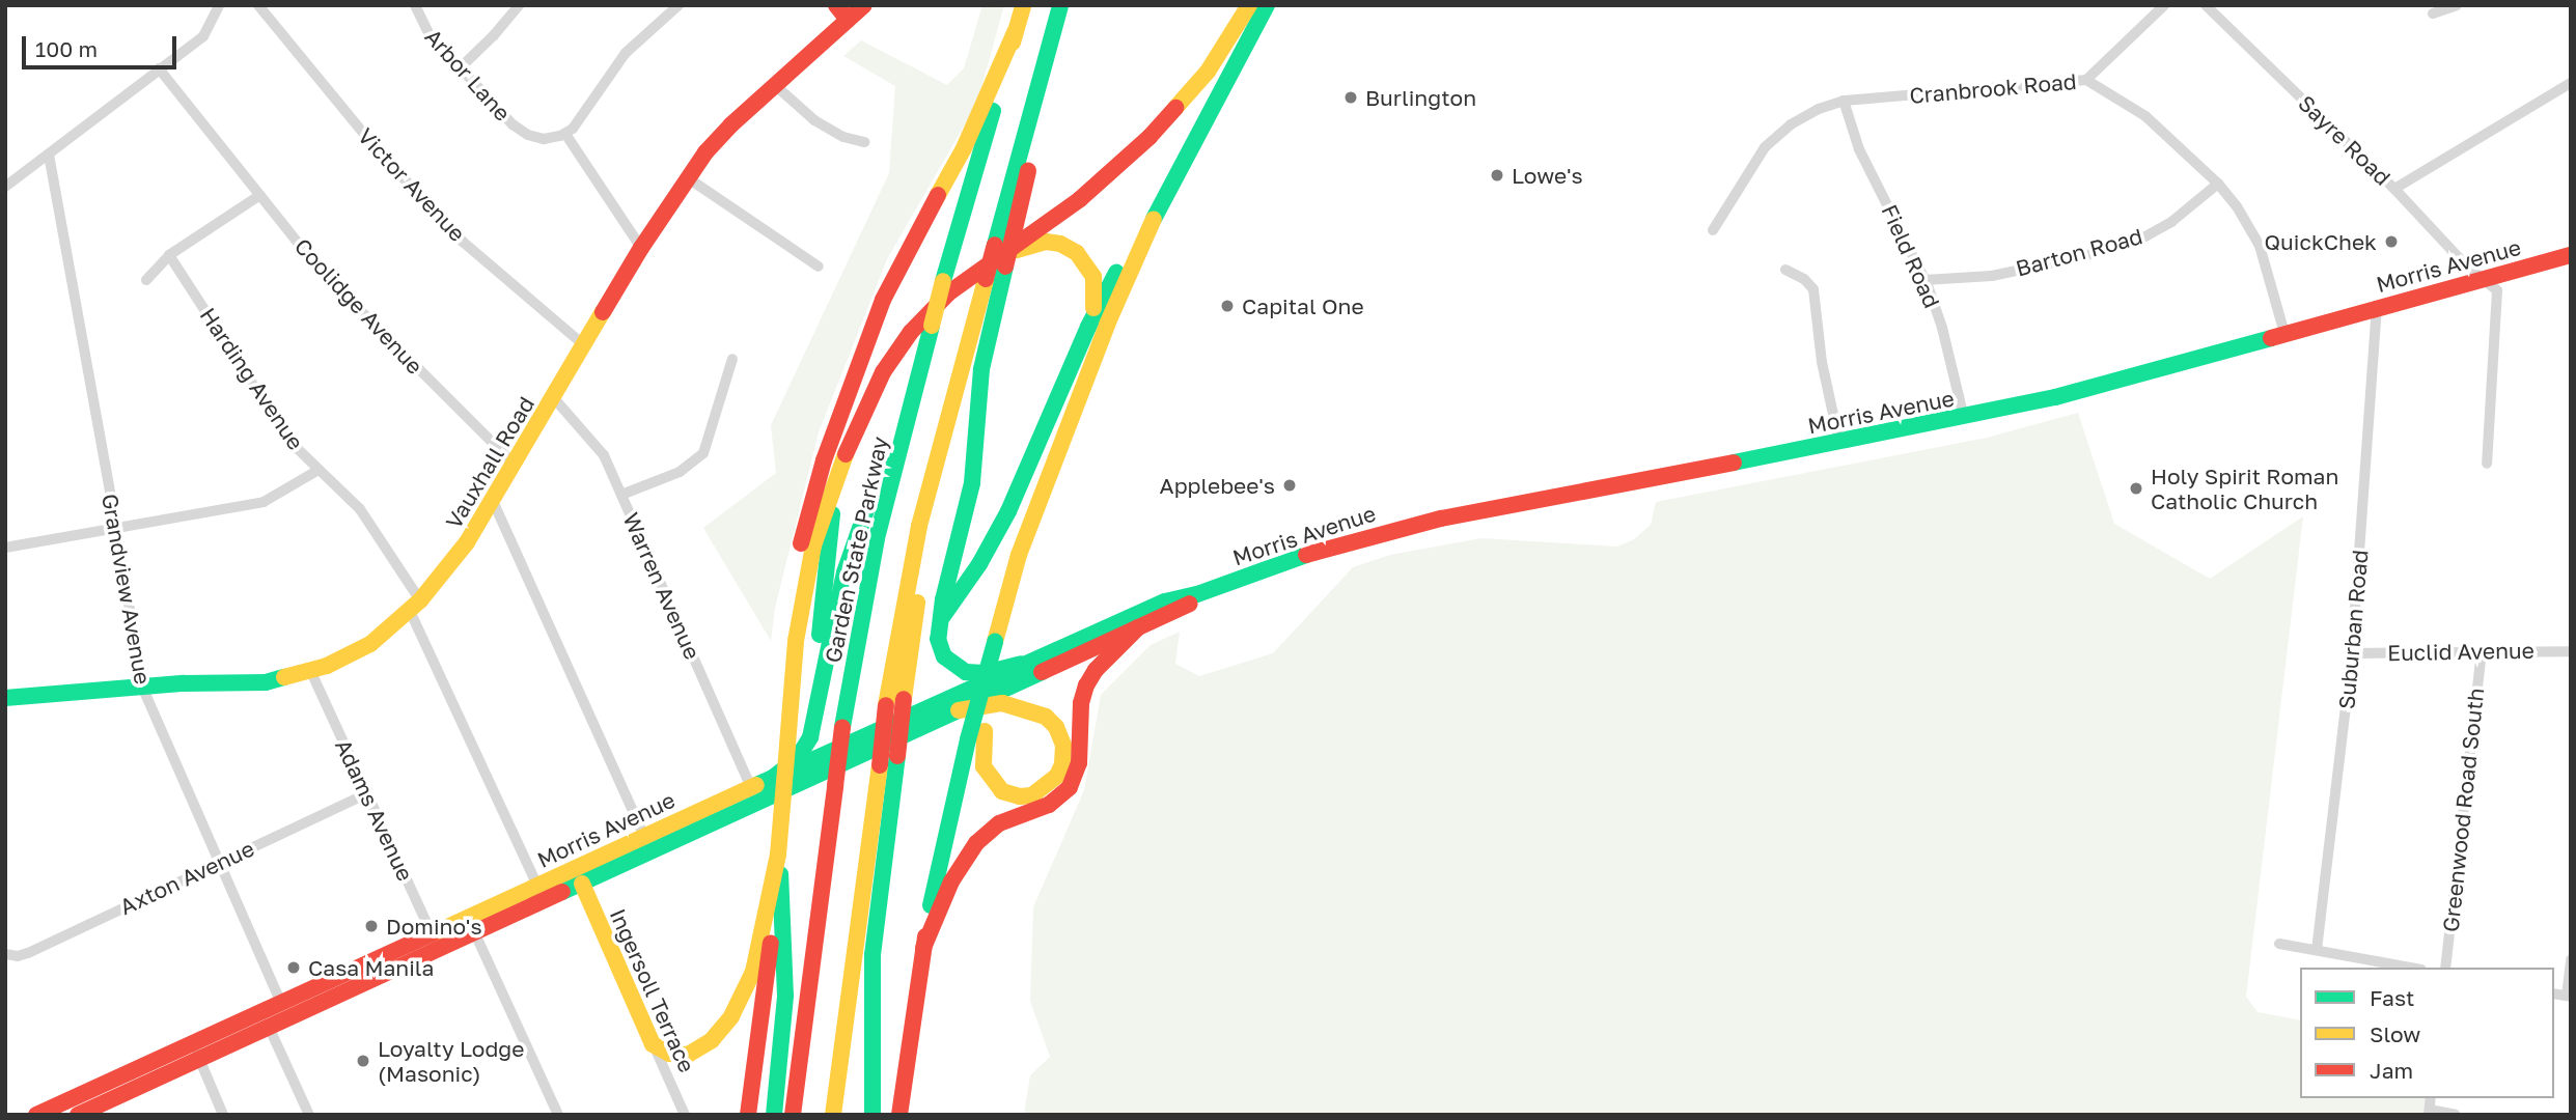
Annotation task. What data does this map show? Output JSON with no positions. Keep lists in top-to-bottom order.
{
  "streets": {
    "main road": [
      "Morris Avenue",
      "Vauxhall Road",
      "Garden State Parkway",
      "Ingersoll Terrace"
    ],
    "street": [
      "Arbor Lane",
      "Cranbrook Road",
      "Sayre Road",
      "Victor Avenue",
      "Barton Road",
      "Field Road",
      "Coolidge Avenue",
      "Harding Avenue",
      "Warren Avenue",
      "Grandview Avenue",
      "Suburban Road",
      "Euclid Avenue",
      "Adams Avenue",
      "Greenwood Road South",
      "Axton Avenue"
    ]
  },
  "crossings": [
    ["Cranbrook Road", "Barton Road"],
    ["Cranbrook Road", "Field Road"],
    ["Cranbrook Road", "Morris Avenue"],
    ["Sayre Road", "Morris Avenue"],
    ["Victor Avenue", "Vauxhall Road"],
    ["Barton Road", "Field Road"],
    ["Field Road", "Morris Avenue"],
    ["Morris Avenue", "Harding Avenue"],
    ["Morris Avenue", "Warren Avenue"],
    ["Morris Avenue", "Grandview Avenue"],
    ["Morris Avenue", "Suburban Road"],
    ["Morris Avenue", "Adams Avenue"],
    ["Morris Avenue", "Ingersoll Terrace"],
    ["Coolidge Avenue", "Vauxhall Road"],
    ["Harding Avenue", "Vauxhall Road"],
    ["Vauxhall Road", "Warren Avenue"],
    ["Vauxhall Road", "Grandview Avenue"],
    ["Vauxhall Road", "Adams Avenue"],
    ["Grandview Avenue", "Axton Avenue"],
    ["Suburban Road", "Euclid Avenue"],
    ["Euclid Avenue", "Greenwood Road South"],
    ["Adams Avenue", "Axton Avenue"]
  ],
  "places": [
    "Burlington",
    "Lowe's",
    "QuickChek",
    "Capital One",
    "Applebee's",
    "Holy Spirit Roman Catholic Church",
    "Domino's",
    "Casa Manila",
    "Loyalty Lodge (Masonic)"
  ],
  "legend": ["Fast", "Slow", "Jam"],
  "scale_bar": "100 m"
}
